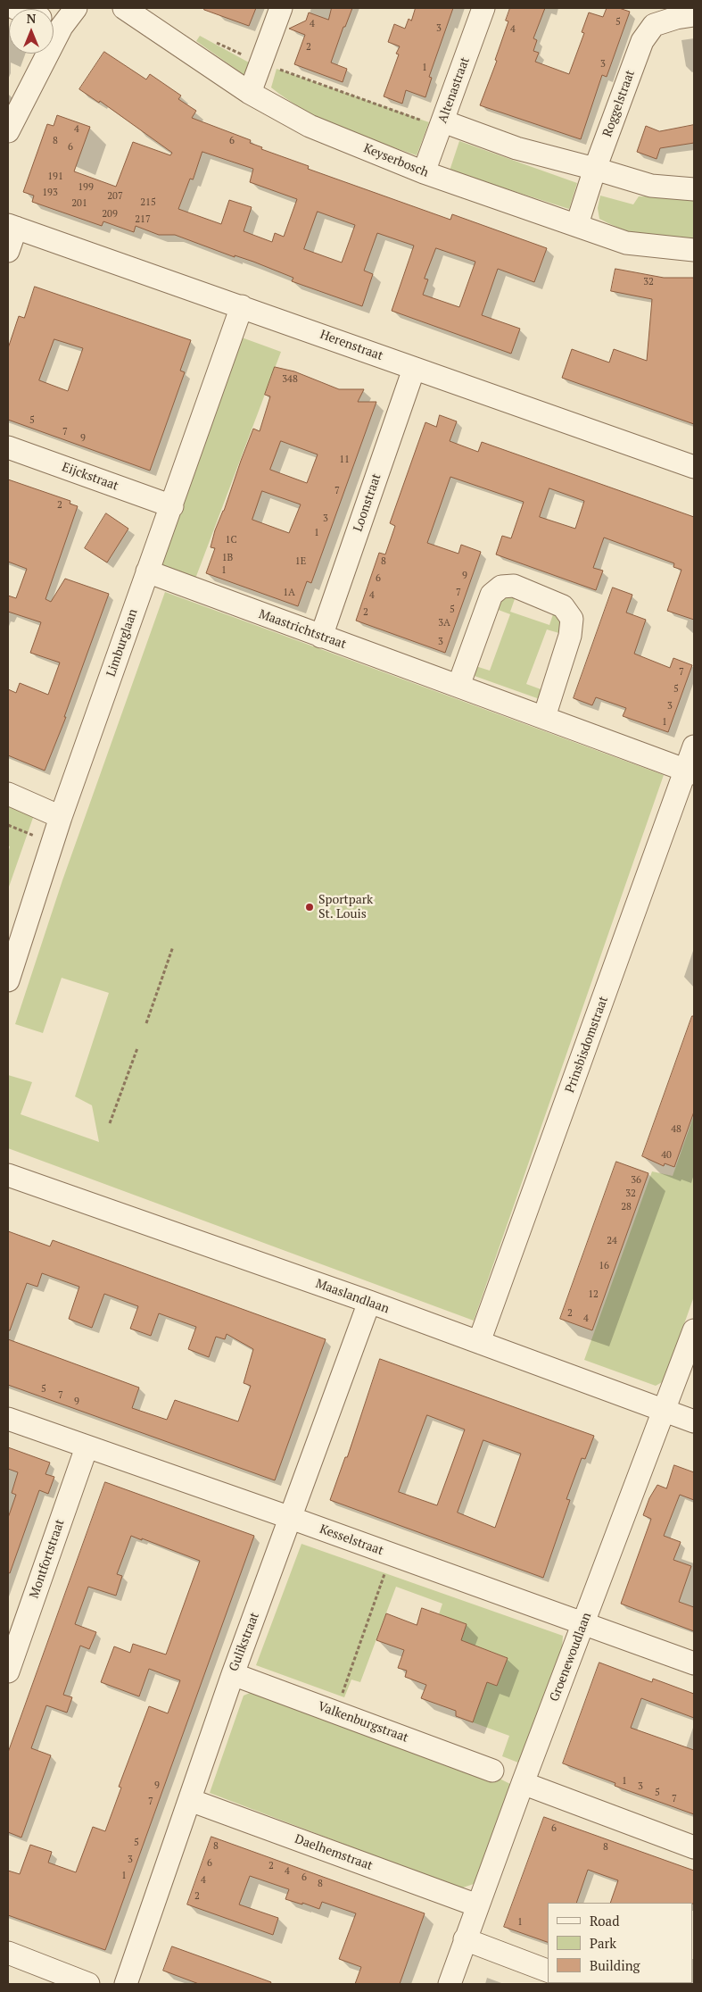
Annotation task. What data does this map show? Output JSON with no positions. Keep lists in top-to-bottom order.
{
  "streets": {
    "street": [
      "Altenastraat",
      "Roggelstraat",
      "Keyserbosch",
      "Herenstraat",
      "Eijckstraat",
      "Loonstraat",
      "Maastrichtstraat",
      "Limburglaan",
      "Prinsbisdomstraat",
      "Maaslandlaan",
      "Kesselstraat",
      "Montfortstraat",
      "Gulikstraat",
      "Groenewoudlaan",
      "Valkenburgstraat",
      "Daelhemstraat"
    ]
  },
  "crossings": [
    ["Altenastraat", "Keyserbosch"],
    ["Roggelstraat", "Keyserbosch"],
    ["Herenstraat", "Loonstraat"],
    ["Herenstraat", "Limburglaan"],
    ["Eijckstraat", "Limburglaan"],
    ["Loonstraat", "Maastrichtstraat"],
    ["Maastrichtstraat", "Limburglaan"],
    ["Maastrichtstraat", "Prinsbisdomstraat"],
    ["Prinsbisdomstraat", "Maaslandlaan"],
    ["Maaslandlaan", "Gulikstraat"],
    ["Maaslandlaan", "Groenewoudlaan"],
    ["Kesselstraat", "Montfortstraat"],
    ["Kesselstraat", "Gulikstraat"],
    ["Kesselstraat", "Groenewoudlaan"],
    ["Gulikstraat", "Valkenburgstraat"],
    ["Gulikstraat", "Daelhemstraat"],
    ["Groenewoudlaan", "Daelhemstraat"]
  ],
  "places": ["Sportpark St. Louis"],
  "house_numbers": [
    "5",
    "4",
    "3",
    "4",
    "2",
    "3",
    "1",
    "4",
    "8",
    "6",
    "6",
    "191",
    "199",
    "193",
    "207",
    "215",
    "201",
    "209",
    "217",
    "32",
    "348",
    "5",
    "7",
    "9",
    "11",
    "7",
    "2",
    "3",
    "1",
    "1C",
    "1B",
    "1E",
    "8",
    "1",
    "9",
    "6",
    "1A",
    "7",
    "4",
    "5",
    "2",
    "3A",
    "3",
    "7",
    "5",
    "3",
    "1",
    "48",
    "40",
    "36",
    "32",
    "28",
    "24",
    "16",
    "12",
    "2",
    "4",
    "5",
    "7",
    "9",
    "1",
    "9",
    "3",
    "5",
    "7",
    "7",
    "6",
    "5",
    "8",
    "8",
    "3",
    "6",
    "2",
    "4",
    "1",
    "6",
    "4",
    "8",
    "2",
    "1"
  ],
  "legend": ["Road", "Park", "Building"],
  "north": "top"
}
